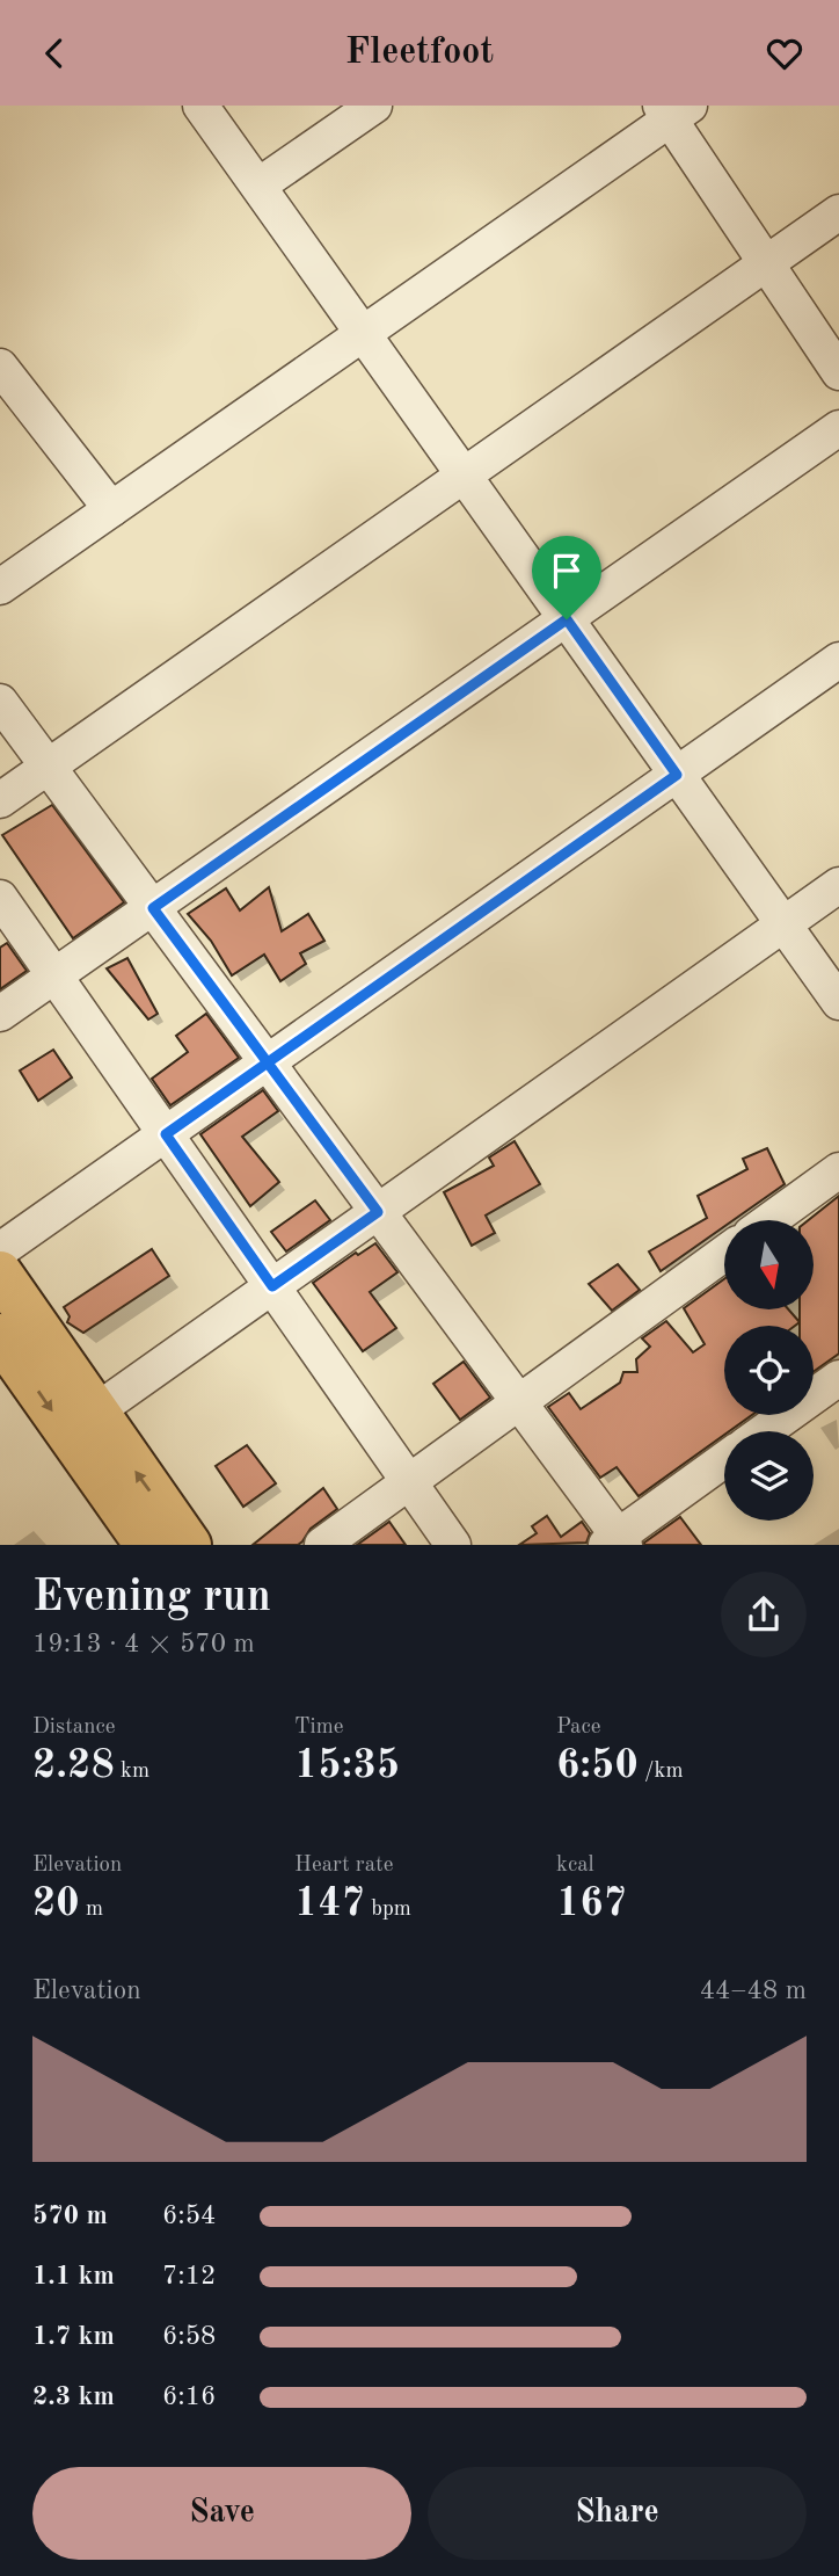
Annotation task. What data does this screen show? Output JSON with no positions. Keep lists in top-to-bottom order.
{
  "north": "bottom",
  "page": {
    "header": "Fleetfoot",
    "heading": ["Evening run", "19:13 · 4 × 570 m"],
    "stats": [
      ["Distance", "2.28 km"],
      ["Time", "15:35"],
      ["Pace", "6:50 /km"],
      ["Elevation", "20 m"],
      ["Heart rate", "147 bpm"],
      ["kcal", "167"]
    ],
    "chart": ["Elevation", "44–48 m"],
    "list": [
      {
        "name": "570 m",
        "note": "6:54"
      },
      {
        "name": "1.1 km",
        "note": "7:12"
      },
      {
        "name": "1.7 km",
        "note": "6:58"
      },
      {
        "name": "2.3 km",
        "note": "6:16"
      }
    ],
    "buttons": ["Save", "Share"]
  }
}
